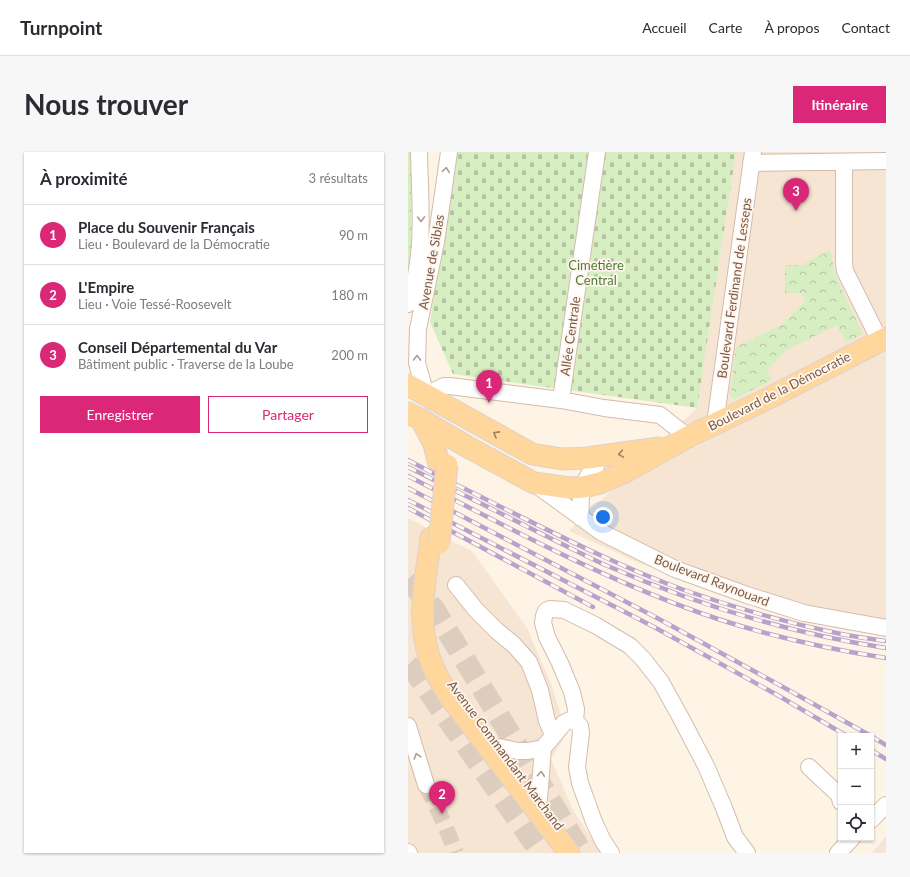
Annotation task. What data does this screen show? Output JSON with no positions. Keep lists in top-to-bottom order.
{
  "streets": {
    "main road": ["Boulevard de la Démocratie", "Avenue Commandant Marchand"],
    "street": [
      "Avenue de Siblas",
      "Boulevard Ferdinand de Lesseps",
      "Allée Centrale",
      "Boulevard Raynouard"
    ]
  },
  "crossings": [
    ["Avenue de Siblas", "Boulevard de la Démocratie"],
    ["Boulevard Ferdinand de Lesseps", "Boulevard de la Démocratie"],
    ["Boulevard de la Démocratie", "Boulevard Raynouard"],
    ["Boulevard de la Démocratie", "Avenue Commandant Marchand"]
  ],
  "parks": ["Cimetière Central"],
  "page": {
    "header": "Turnpoint",
    "nav": [
      "Accueil",
      "Carte",
      "À propos",
      "Contact"
    ],
    "buttons": [
      "Itinéraire",
      ["Enregistrer", "Partager"]
    ],
    "title": "Nous trouver",
    "heading": ["À proximité", "3 résultats"],
    "pins": ["3", "1", "2"],
    "list": [
      {
        "mark": "1",
        "name": "Place du Souvenir Français",
        "note": "Lieu · Boulevard de la Démocratie",
        "value": "90 m"
      },
      {
        "mark": "2",
        "name": "L'Empire",
        "note": "Lieu · Voie Tessé-Roosevelt",
        "value": "180 m"
      },
      {
        "mark": "3",
        "name": "Conseil Départemental du Var",
        "note": "Bâtiment public · Traverse de la Loube",
        "value": "200 m"
      }
    ],
    "map_buttons": ["+", "−"]
  }
}
